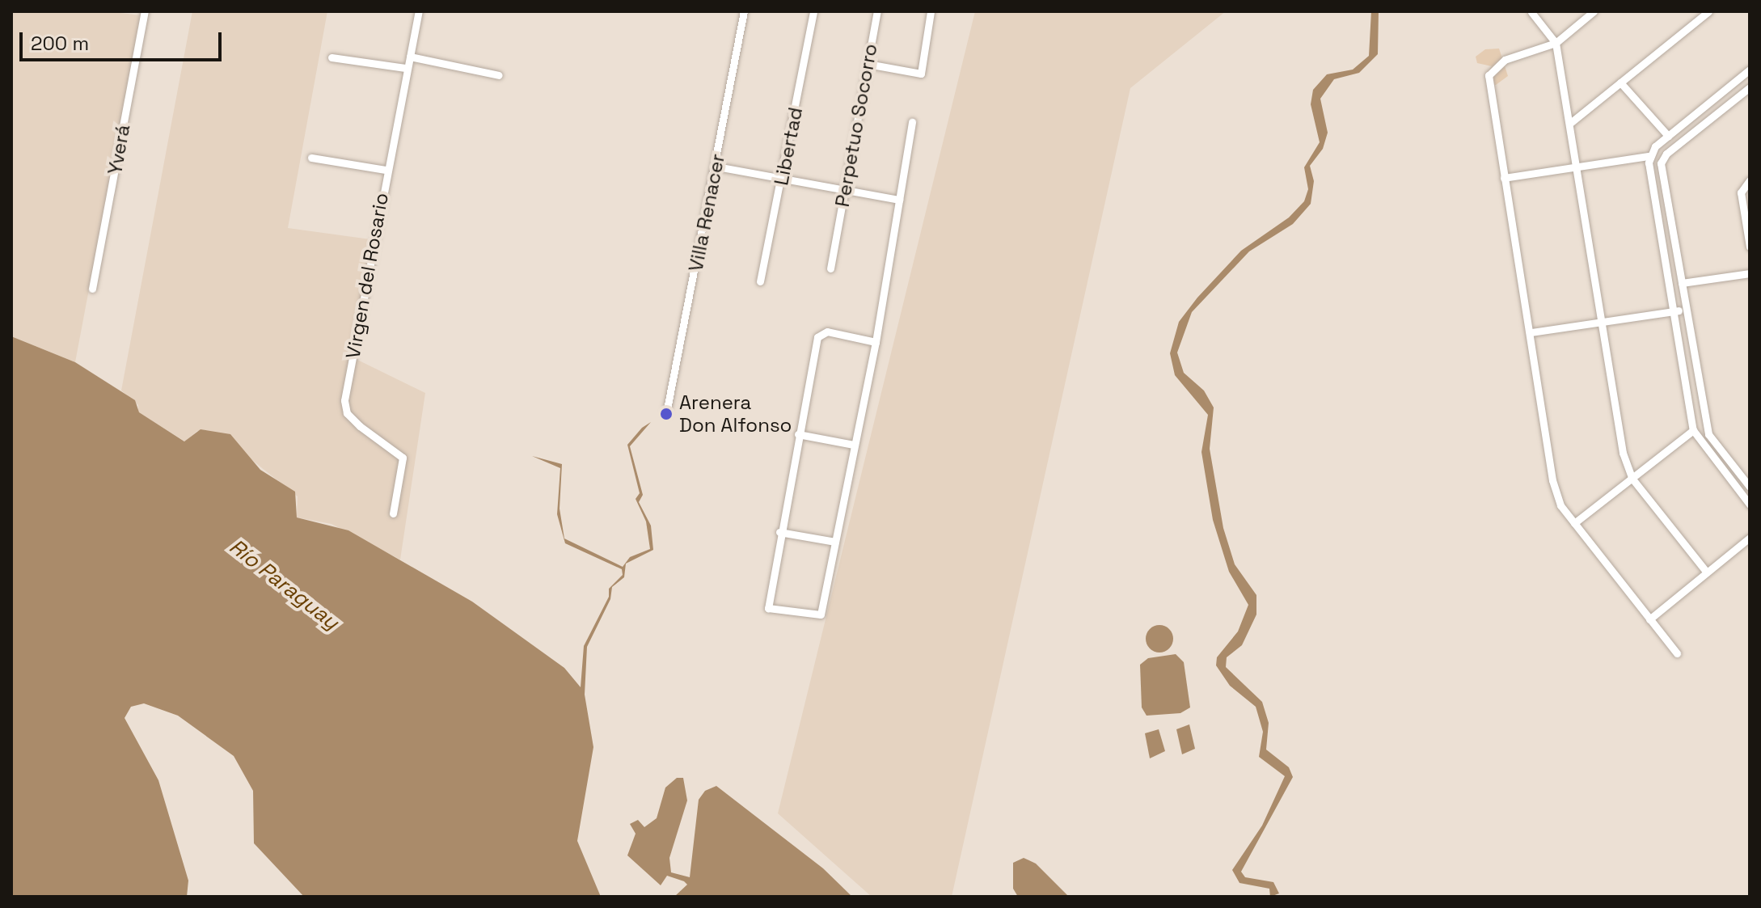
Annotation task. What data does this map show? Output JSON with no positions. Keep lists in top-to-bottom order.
{
  "streets": {
    "street": [
      "Perpetuo Socorro",
      "Libertad",
      "Yverá",
      "Villa Renacer",
      "Virgen del Rosario"
    ]
  },
  "water": ["Río Paraguay"],
  "places": ["Arenera Don Alfonso"],
  "scale_bar": "200 m"
}
